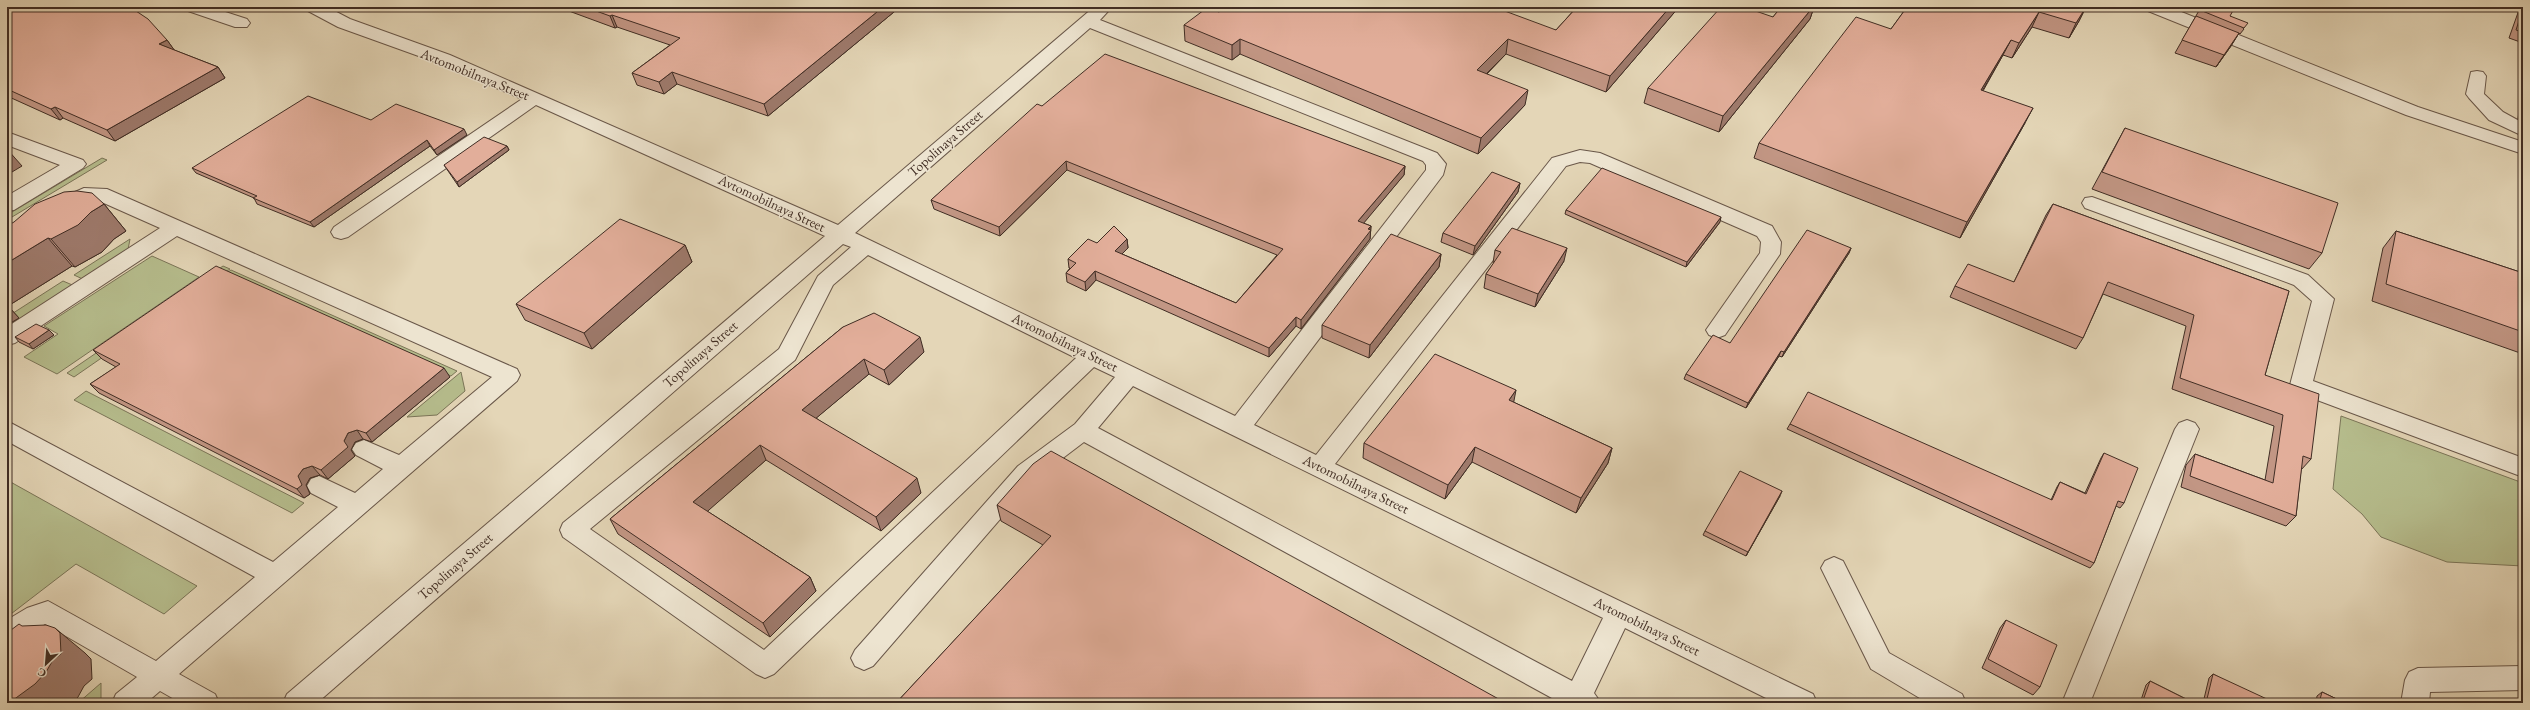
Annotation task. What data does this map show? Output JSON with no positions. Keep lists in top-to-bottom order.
{
  "streets": {
    "street": ["Avtomobilnaya Street", "Topolinaya Street"]
  },
  "crossings": [
    ["Avtomobilnaya Street", "Topolinaya Street"]
  ],
  "north": "bottom left"
}
